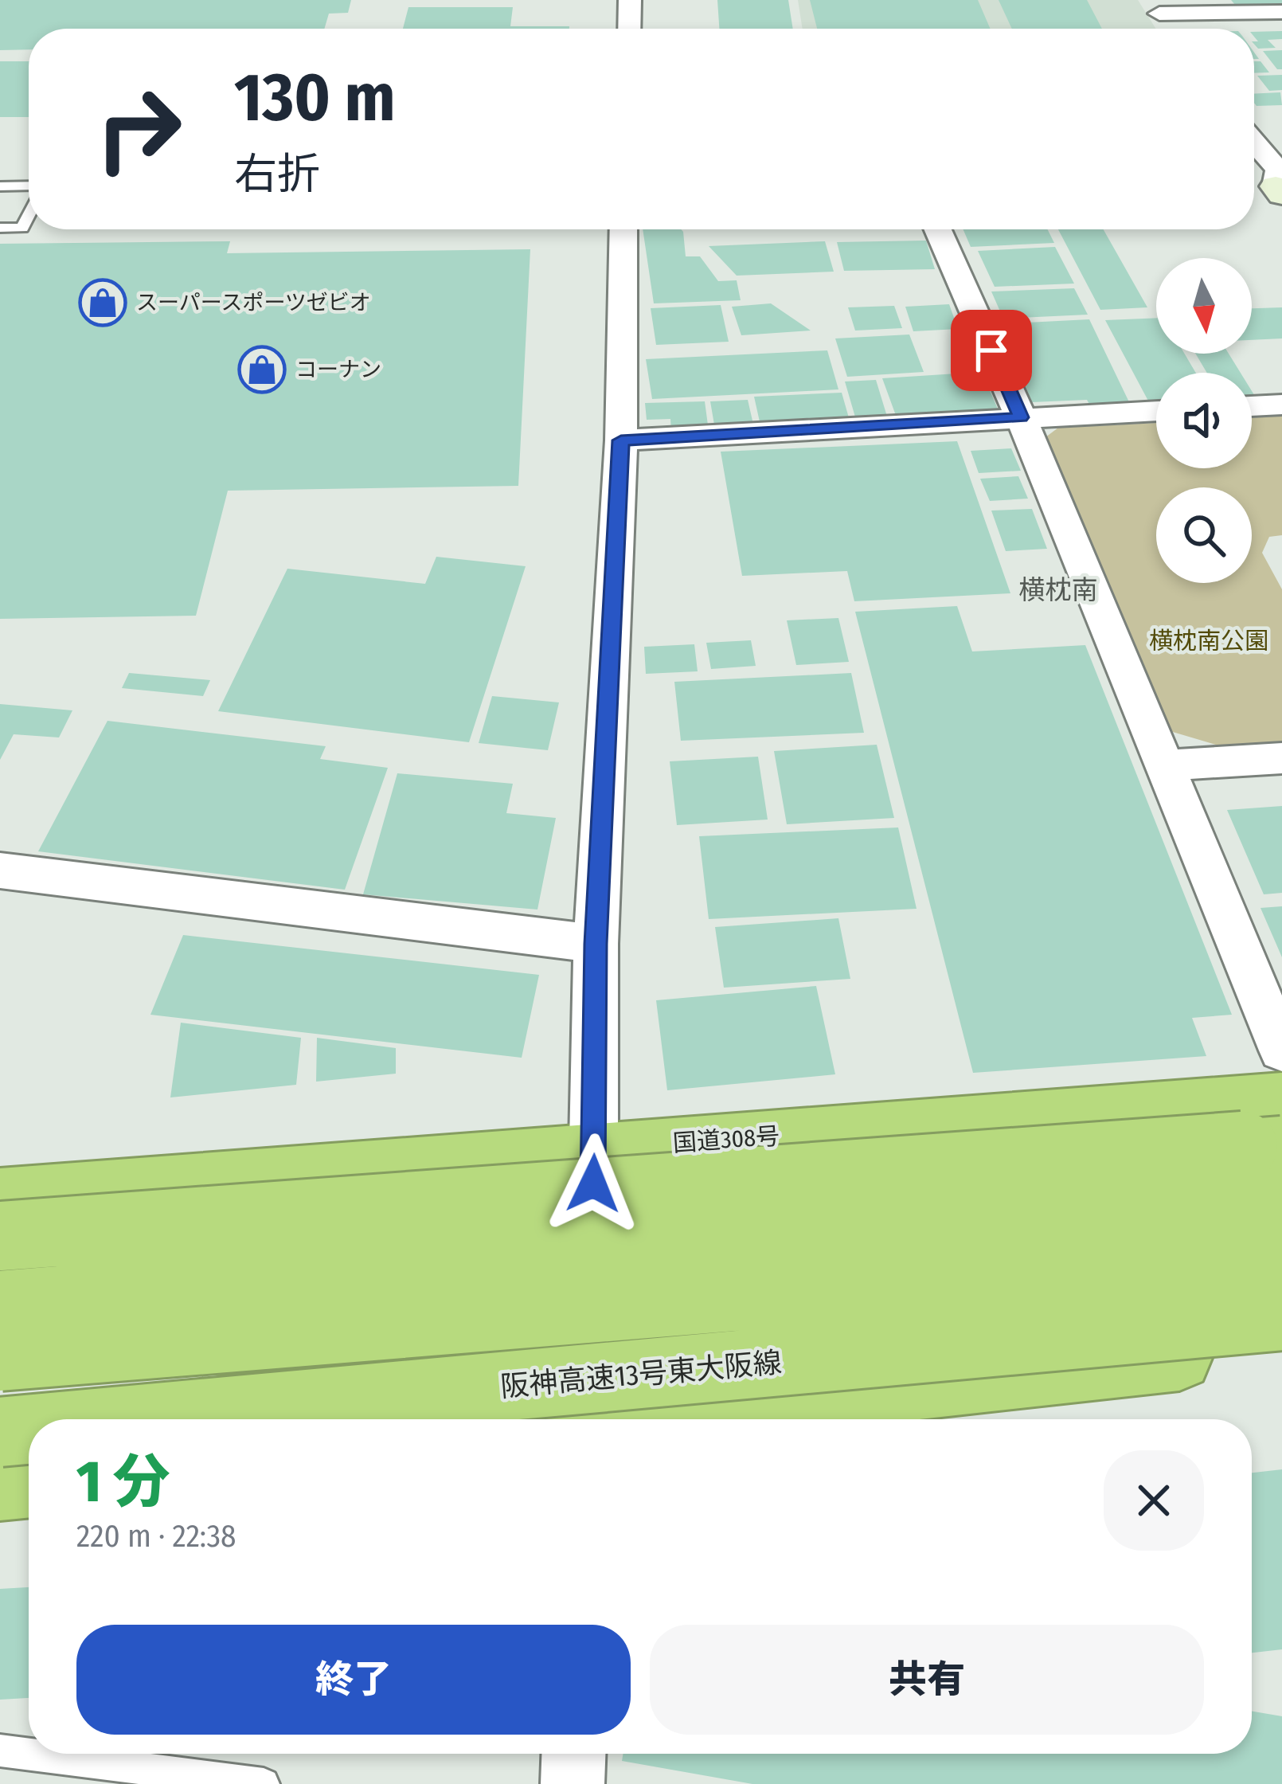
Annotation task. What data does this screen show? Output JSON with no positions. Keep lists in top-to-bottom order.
{
  "streets": {
    "highway": ["国道308号", "阪神高速13号東大阪線"]
  },
  "districts": ["横枕南"],
  "parks": ["横枕南公園"],
  "places": {
    "shop": ["スーパースポーツゼビオ", "コーナン"]
  },
  "north": "bottom",
  "page": {
    "turn": ["130 m", "右折"],
    "heading": ["1 分", "220 m · 22:38"],
    "buttons": ["終了", "共有"]
  }
}
